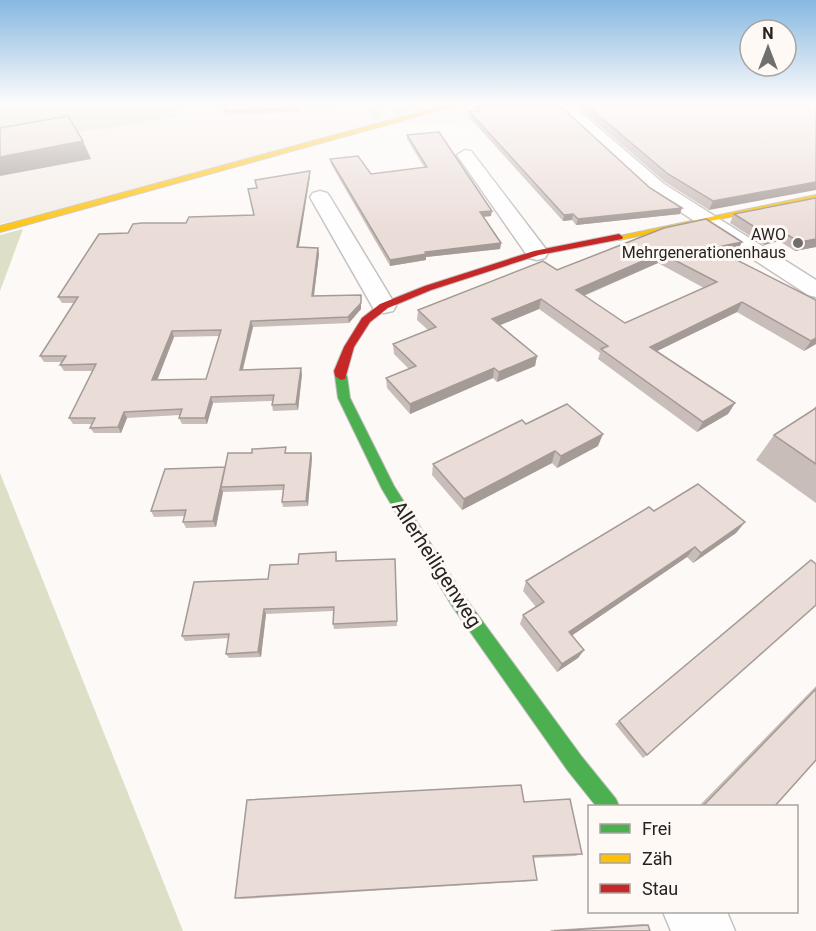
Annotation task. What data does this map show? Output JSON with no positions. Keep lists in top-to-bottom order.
{
  "streets": {
    "street": ["Allerheiligenweg"]
  },
  "places": ["AWO Mehrgenerationenhaus"],
  "legend": ["Frei", "Zäh", "Stau"],
  "north": "top"
}
